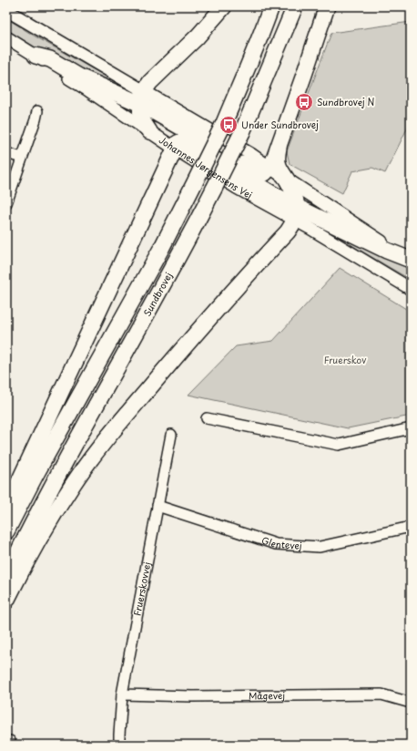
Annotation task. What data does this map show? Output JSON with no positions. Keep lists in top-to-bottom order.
{
  "streets": {
    "main road": ["Sundbrovej"],
    "street": [
      "Johannes Jørgensens Vej",
      "Glentevej",
      "Fruerskovvej",
      "Mågevej"
    ]
  },
  "crossings": [
    ["Glentevej", "Fruerskovvej"],
    ["Fruerskovvej", "Mågevej"]
  ],
  "parks": ["Fruerskov"],
  "places": {
    "bus stop": ["Sundbrovej N", "Under Sundbrovej"]
  }
}
